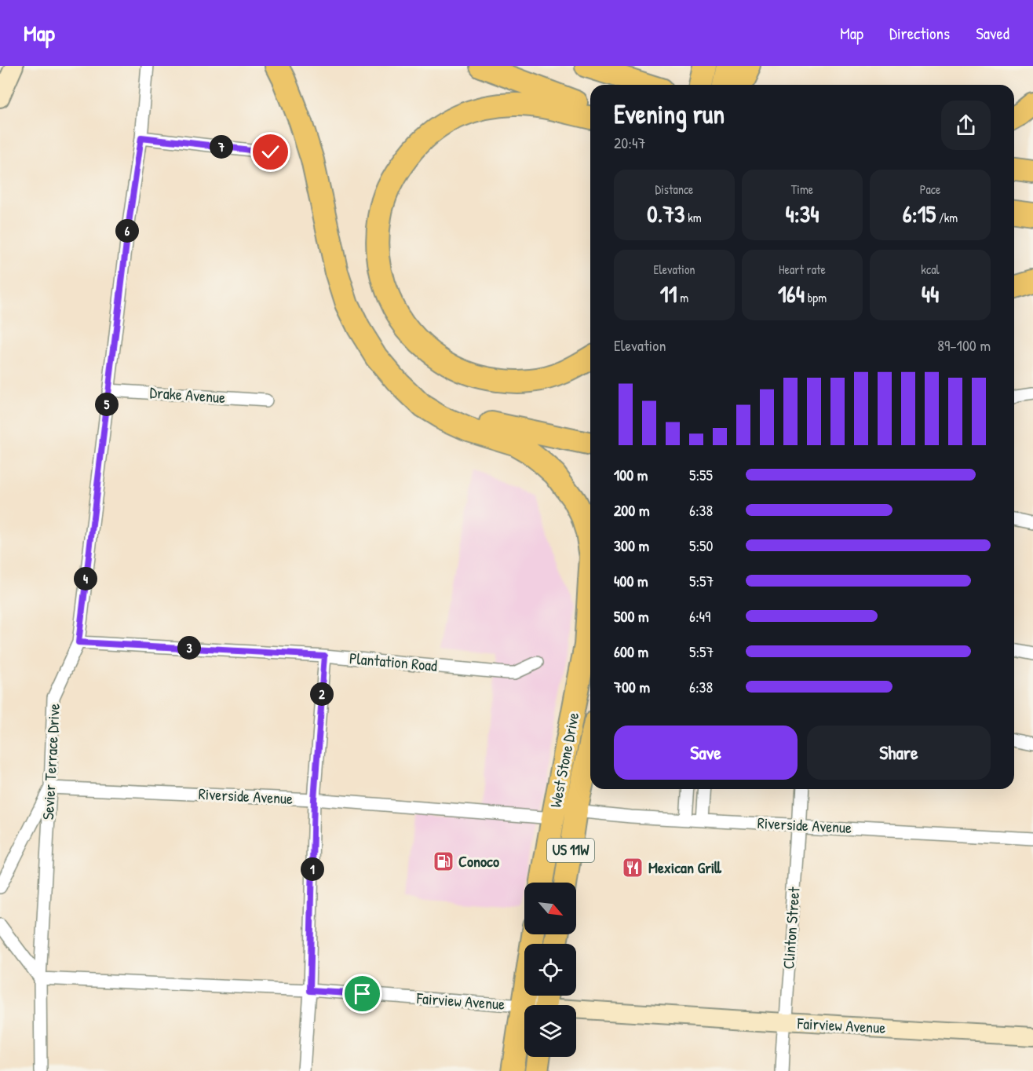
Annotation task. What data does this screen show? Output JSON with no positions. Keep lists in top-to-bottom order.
{
  "streets": {
    "highway": ["West Stone Drive", "US 11W"],
    "street": [
      "Drake Avenue",
      "Plantation Road",
      "Sevier Terrace Drive",
      "Riverside Avenue",
      "Clinton Street",
      "Fairview Avenue"
    ]
  },
  "crossings": [
    ["Drake Avenue", "Sevier Terrace Drive"],
    ["Plantation Road", "Sevier Terrace Drive"],
    ["West Stone Drive", "Riverside Avenue"],
    ["Sevier Terrace Drive", "Riverside Avenue"],
    ["Sevier Terrace Drive", "Fairview Avenue"],
    ["Riverside Avenue", "Clinton Street"],
    ["Clinton Street", "Fairview Avenue"]
  ],
  "places": {
    "fuel station": ["Conoco"],
    "restaurant": ["Mexican Grill"]
  },
  "north": "bottom right",
  "page": {
    "header": "Map",
    "nav": ["Map", "Directions", "Saved"],
    "heading": ["Evening run", "20:47"],
    "pins": [
      "7",
      "6",
      "5",
      "4",
      "3",
      "2",
      "1"
    ],
    "stats": [
      ["Distance", "0.73 km"],
      ["Time", "4:34"],
      ["Pace", "6:15 /km"],
      ["Elevation", "11 m"],
      ["Heart rate", "164 bpm"],
      ["kcal", "44"]
    ],
    "chart": ["Elevation", "89–100 m"],
    "list": [
      {
        "name": "100 m",
        "note": "5:55"
      },
      {
        "name": "200 m",
        "note": "6:38"
      },
      {
        "name": "300 m",
        "note": "5:50"
      },
      {
        "name": "400 m",
        "note": "5:57"
      },
      {
        "name": "500 m",
        "note": "6:49"
      },
      {
        "name": "600 m",
        "note": "5:57"
      },
      {
        "name": "700 m",
        "note": "6:38"
      }
    ],
    "buttons": ["Save", "Share"]
  }
}
